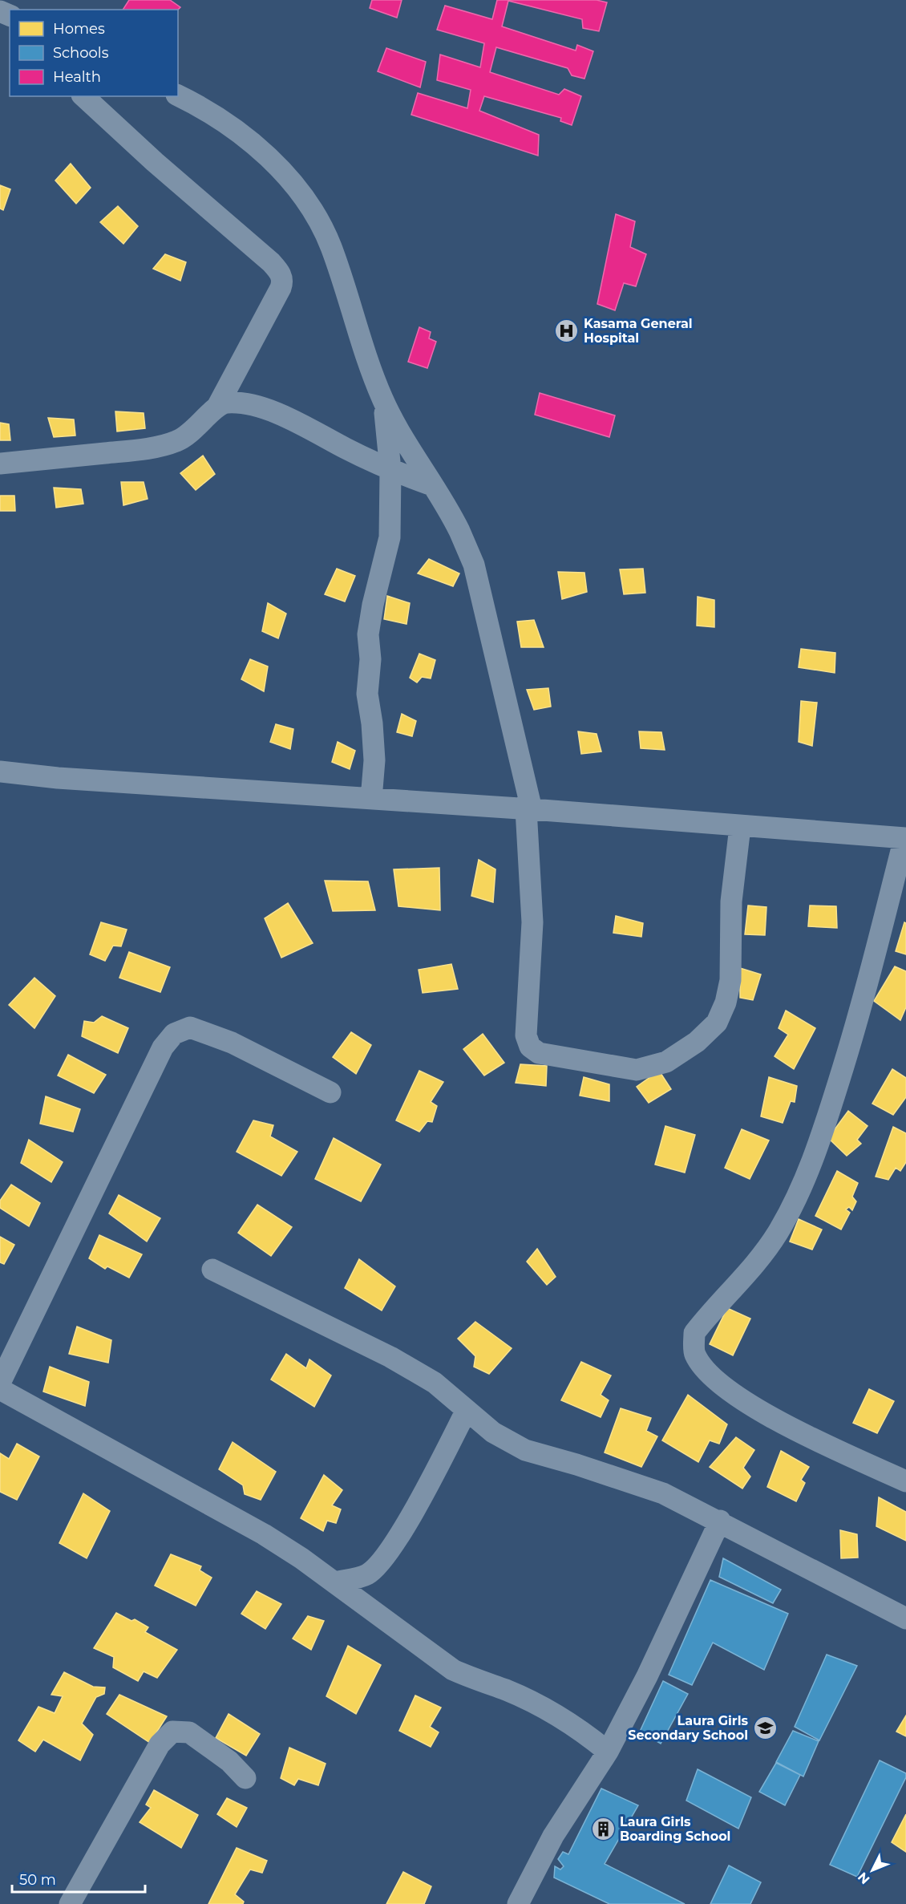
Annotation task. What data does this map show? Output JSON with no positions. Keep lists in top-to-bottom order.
{
  "places": {
    "hospital": ["Kasama General Hospital"],
    "school or university": ["Laura Girls Secondary School"],
    "building": ["Laura Girls Boarding School"]
  },
  "legend": ["Homes", "Schools", "Health"],
  "scale_bar": "50 m",
  "north": "bottom left"
}
